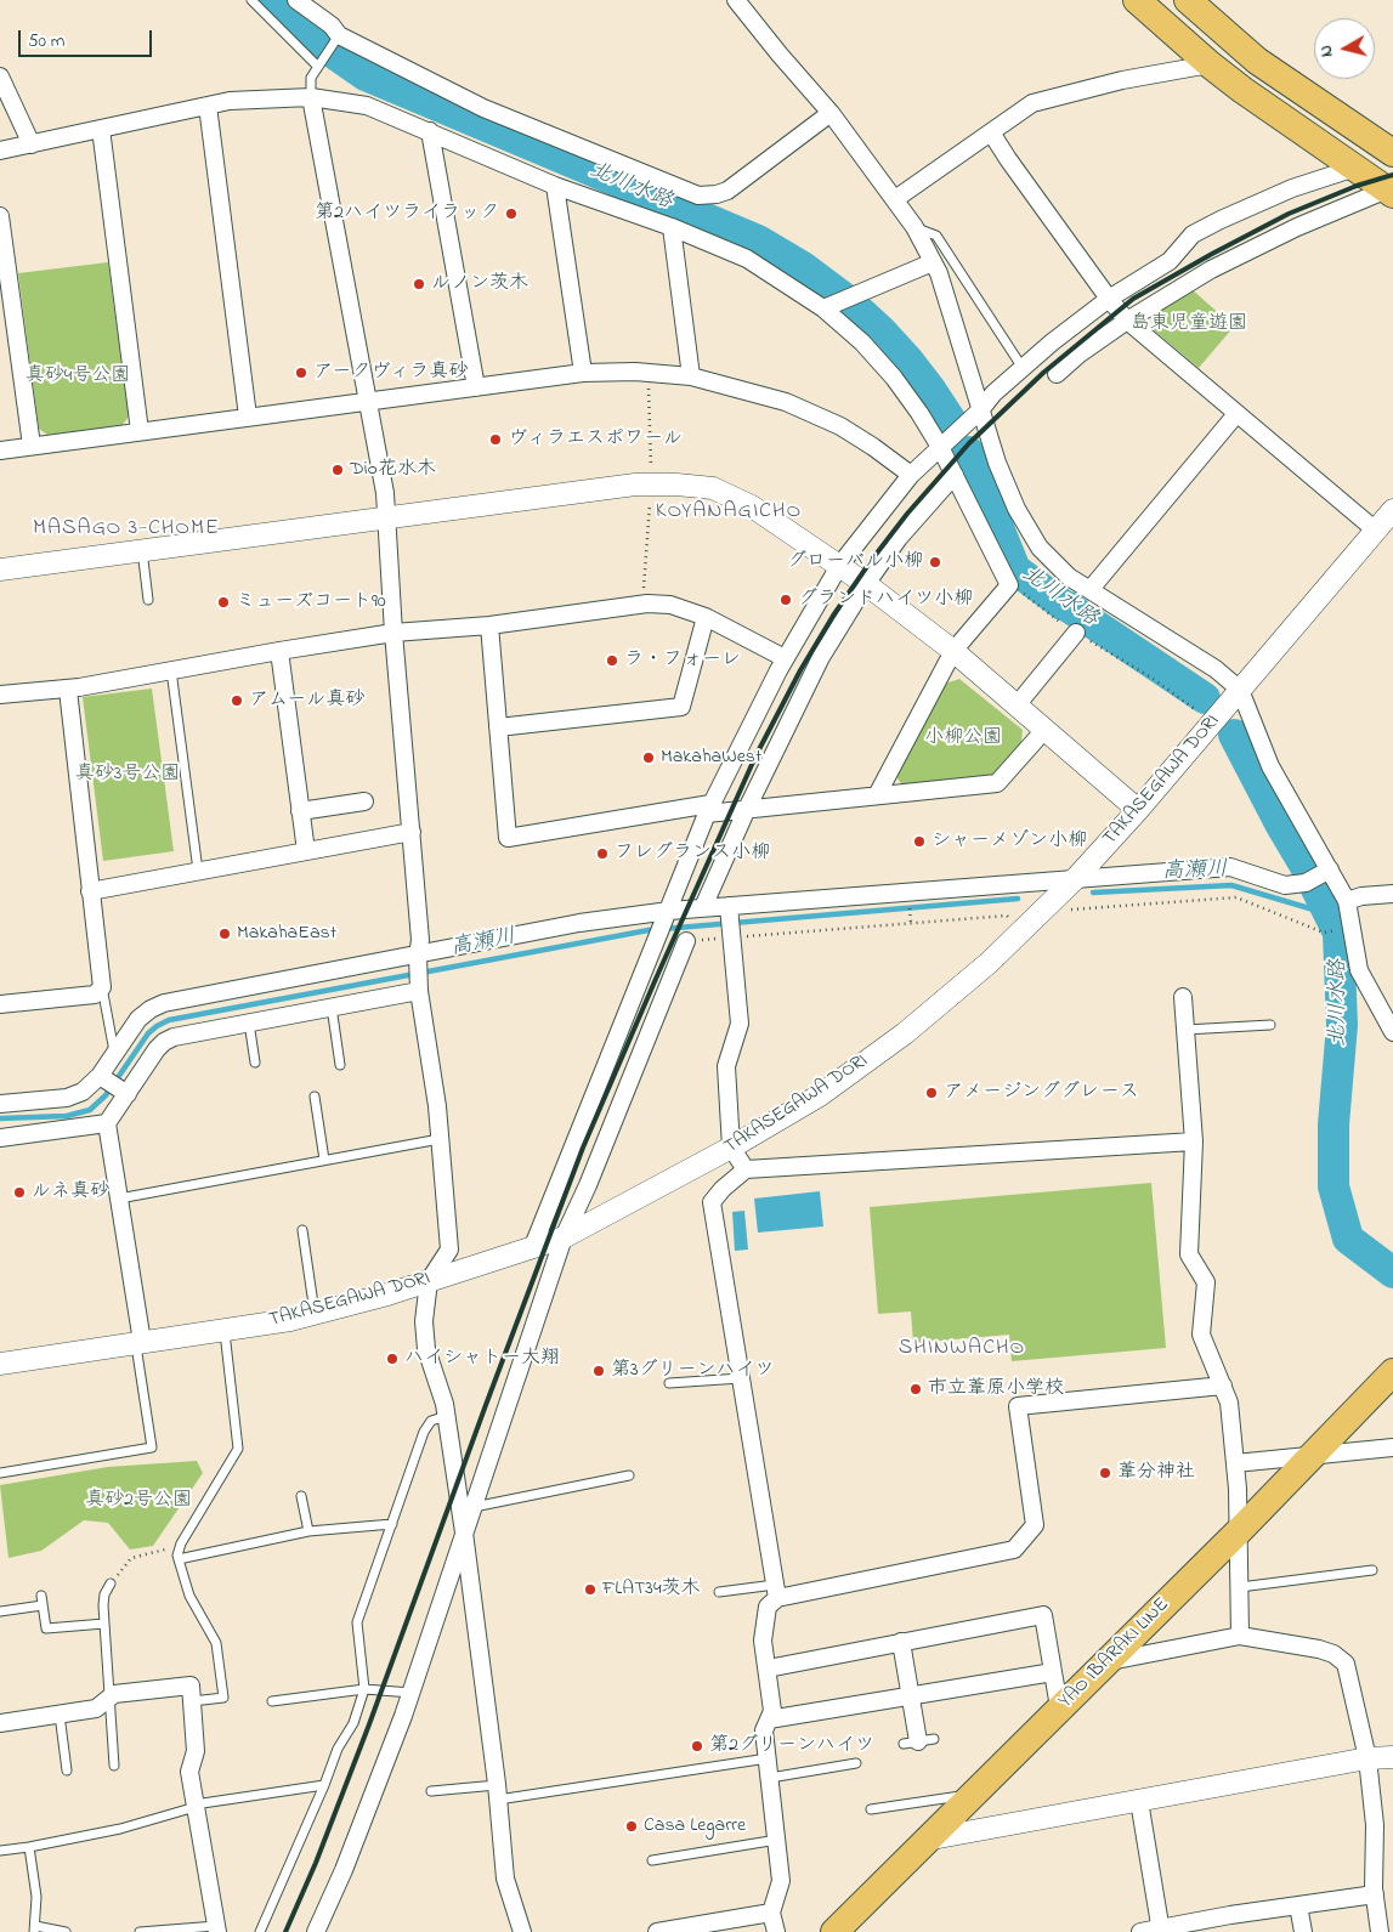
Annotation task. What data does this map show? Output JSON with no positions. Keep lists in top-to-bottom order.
{
  "streets": {
    "main road": ["YAO IBARAKI LINE"],
    "street": ["TAKASEGAWA DORI"]
  },
  "districts": ["KOYANAGICHO", "MASAGO 3-CHOME", "SHINWACHO"],
  "water": ["北川水路", "高瀬川"],
  "parks": [
    "島東児童遊園",
    "真砂4号公園",
    "小柳公園",
    "真砂3号公園",
    "真砂2号公園"
  ],
  "places": [
    "第2ハイツライラック",
    "ルノン茨木",
    "アークヴィラ真砂",
    "ヴィラエスポワール",
    "Dio花水木",
    "グローバル小柳",
    "グランドハイツ小柳",
    "ミューズコート90",
    "ラ・フォーレ",
    "アムール真砂",
    "MakahaWest",
    "シャーメゾン小柳",
    "フレグランス小柳",
    "MakahaEast",
    "アメージンググレース",
    "ルネ真砂",
    "ハイシャトー大翔",
    "第3グリーンハイツ",
    "市立葦原小学校",
    "葦分神社",
    "FLAT34茨木",
    "第2グリーンハイツ",
    "Casa Legarre"
  ],
  "scale_bar": "50 m",
  "north": "left"
}
